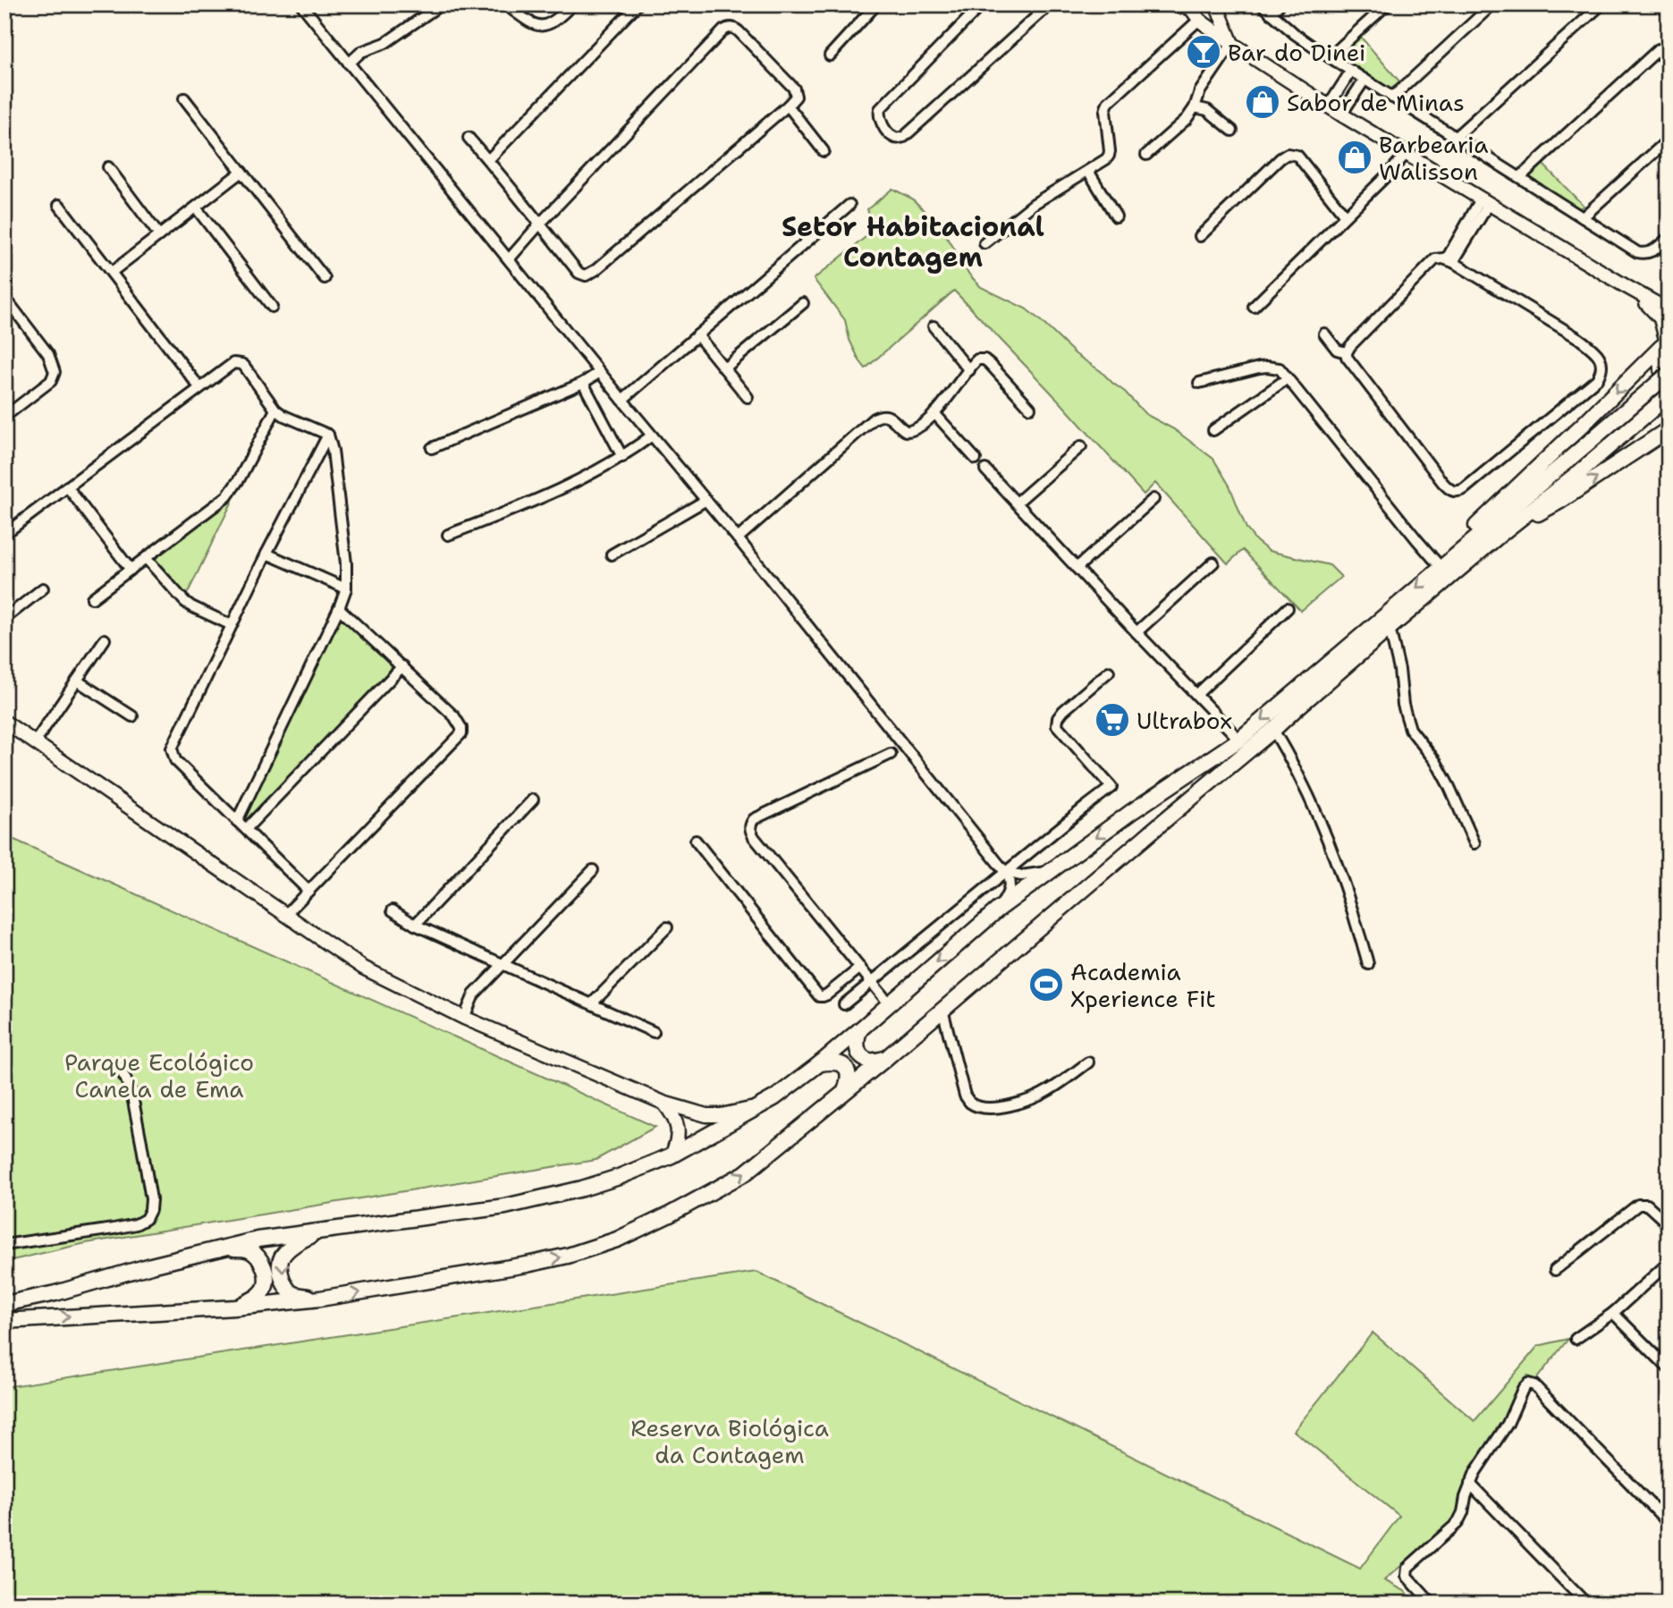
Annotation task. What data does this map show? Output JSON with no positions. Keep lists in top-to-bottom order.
{
  "districts": ["Setor Habitacional Contagem"],
  "parks": ["Parque Ecológico Canela de Ema", "Reserva Biológica da Contagem"],
  "places": {
    "bar": ["Bar do Dinei"],
    "shop": ["Sabor de Minas", "Barbearia Walisson"],
    "supermarket": ["Ultrabox"],
    "sports": ["Academia Xperience Fit"]
  }
}
